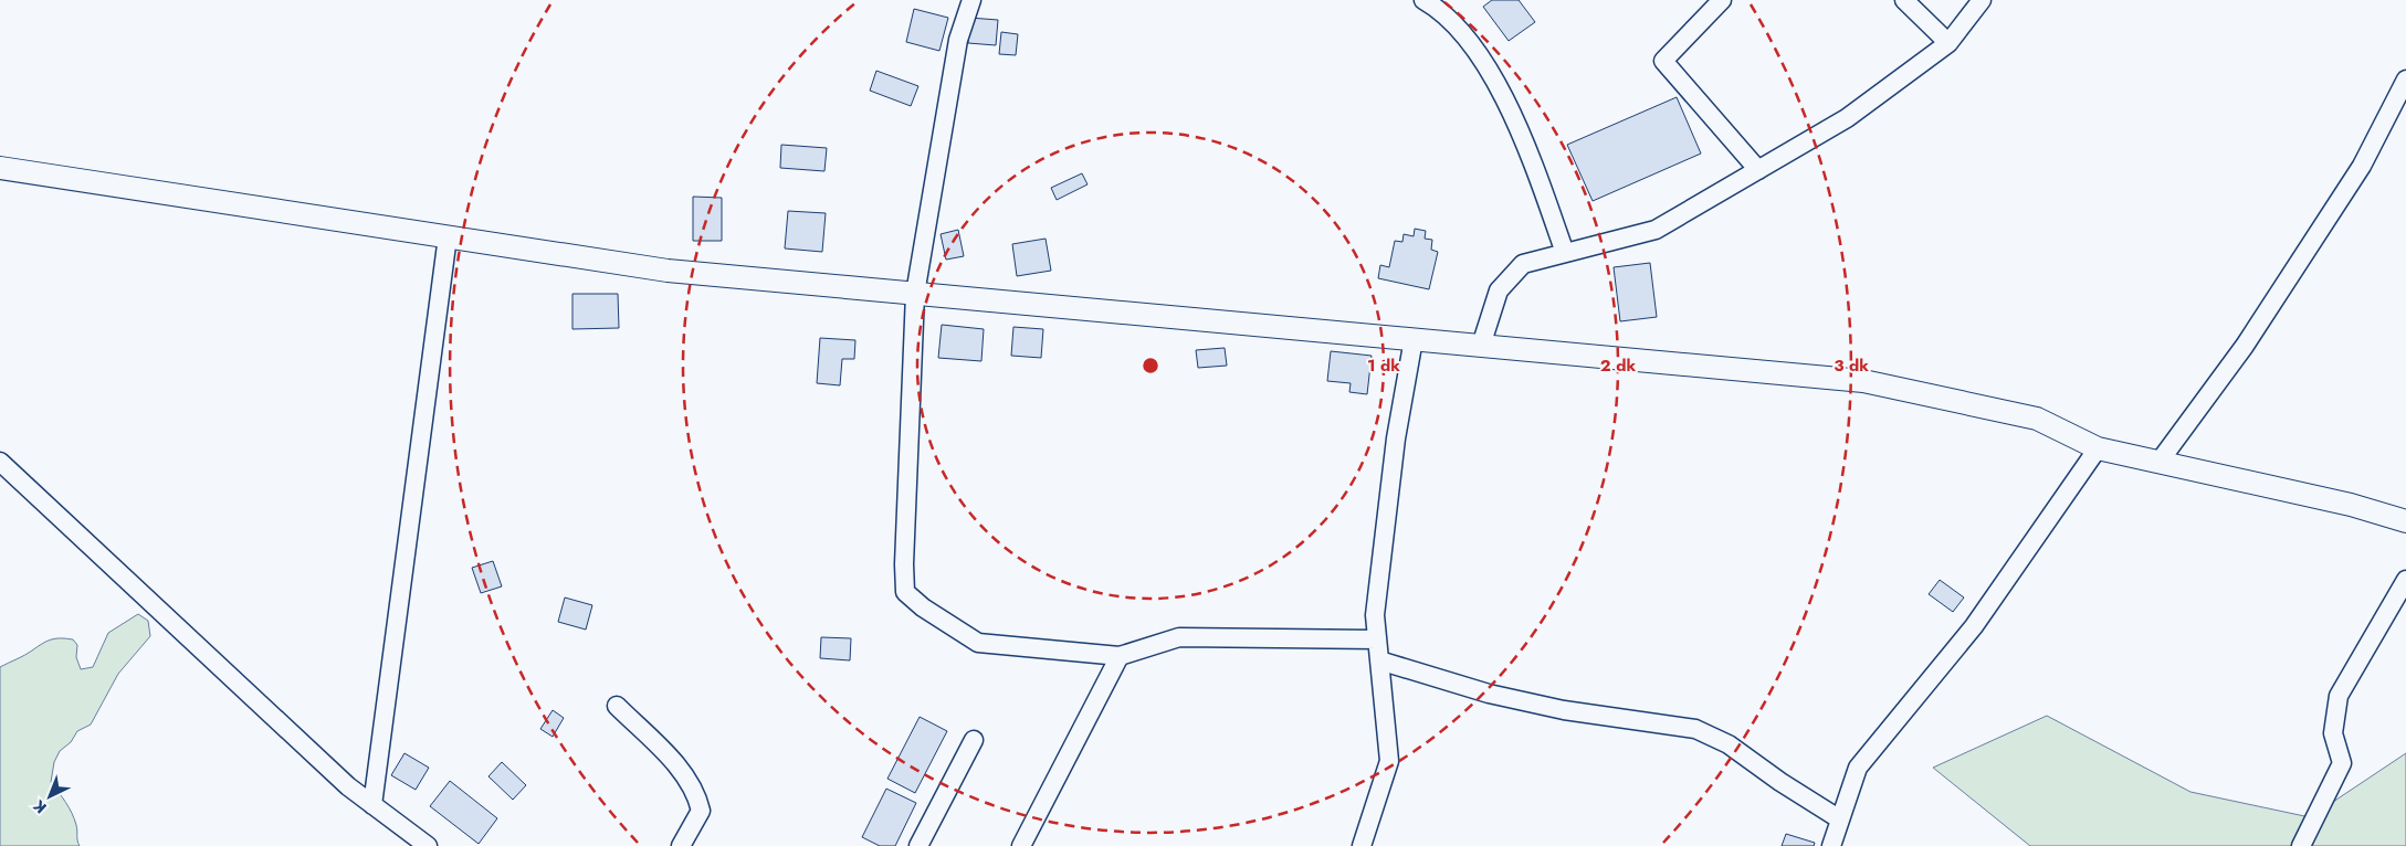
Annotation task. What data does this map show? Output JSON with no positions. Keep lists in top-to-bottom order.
{
  "north": "bottom left",
  "rings": ["1 dk", "2 dk", "3 dk"]
}
